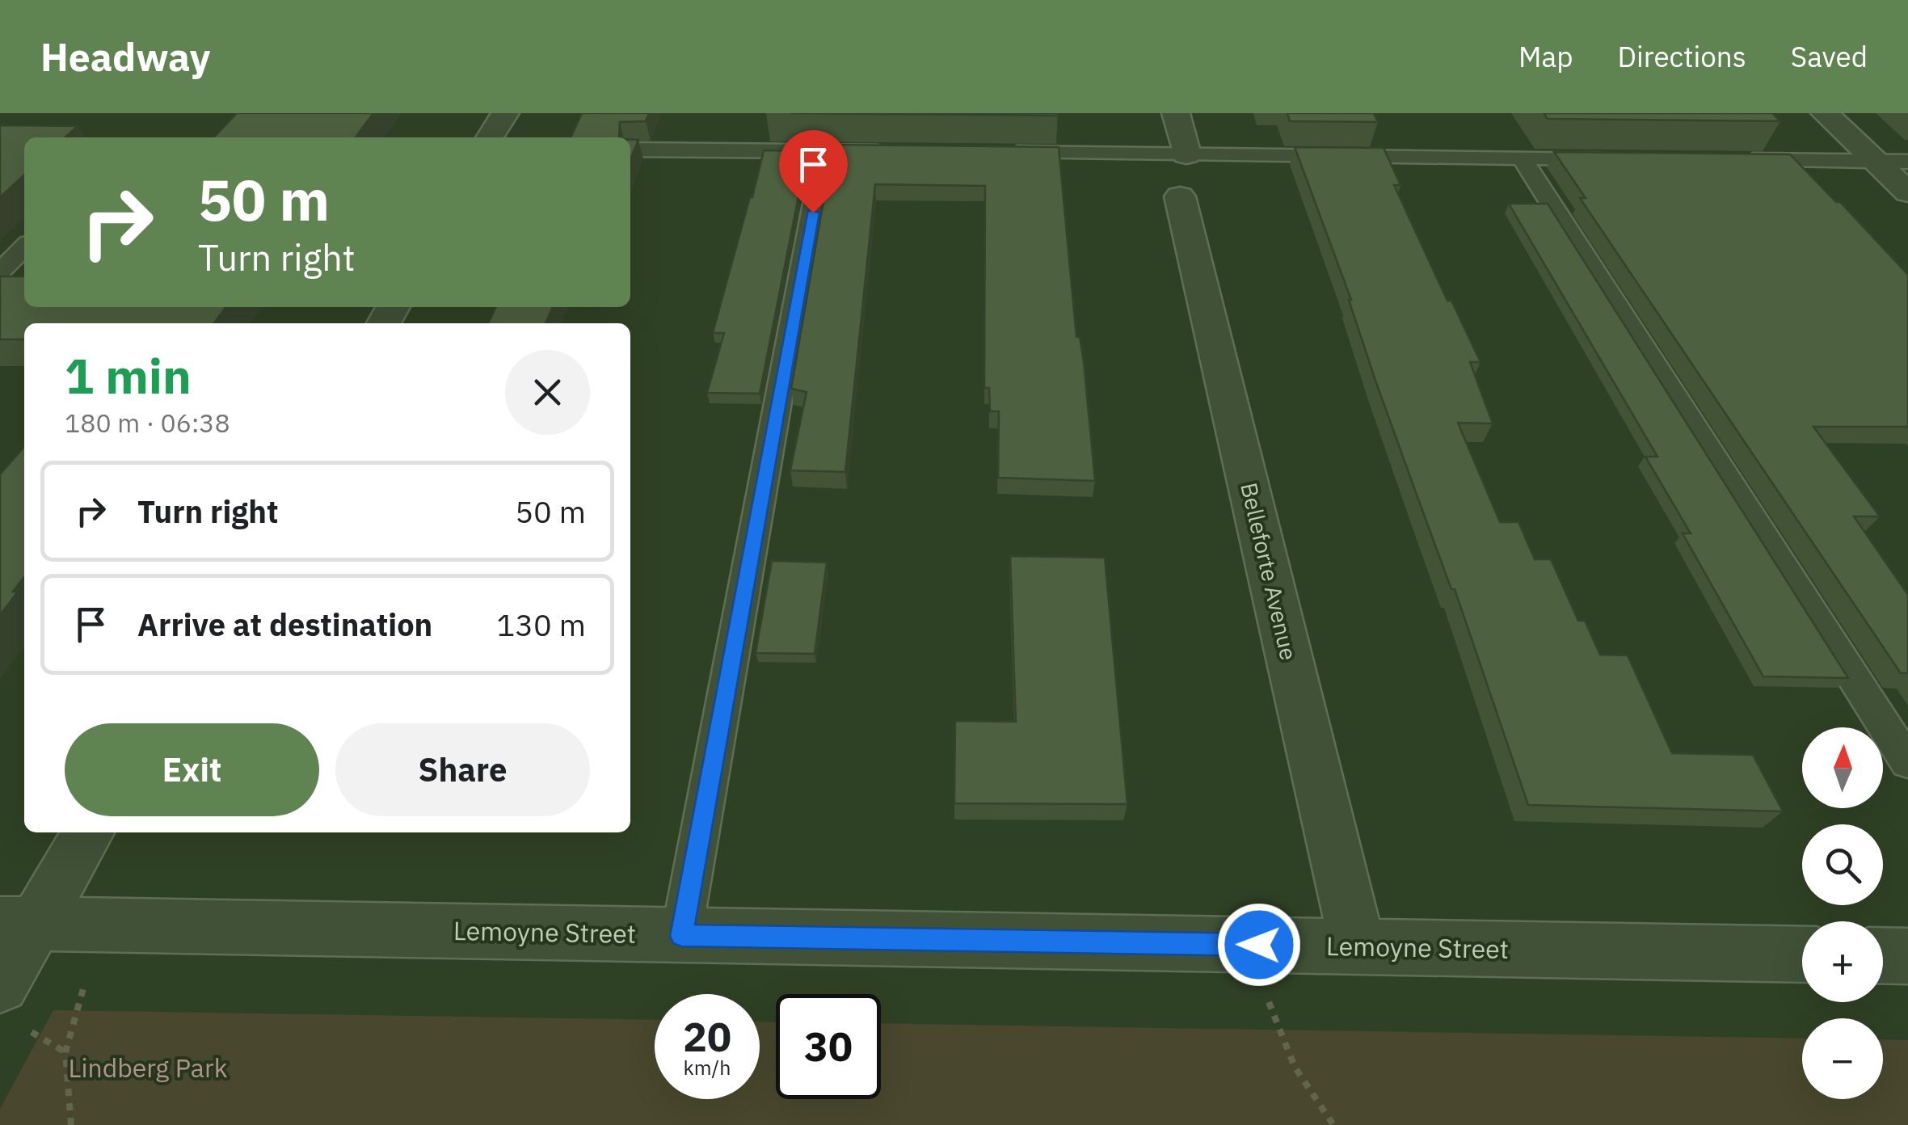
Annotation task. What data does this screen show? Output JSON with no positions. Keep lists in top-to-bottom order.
{
  "streets": {
    "street": ["Belleforte Avenue", "Lemoyne Street"]
  },
  "crossings": [
    ["Belleforte Avenue", "Lemoyne Street"]
  ],
  "parks": ["Lindberg Park"],
  "north": "top",
  "page": {
    "header": "Headway",
    "nav": ["Map", "Directions", "Saved"],
    "turn": ["50 m", "Turn right"],
    "heading": ["1 min", "180 m · 06:38"],
    "list": [
      {
        "name": "Turn right",
        "value": "50 m"
      },
      {
        "name": "Arrive at destination",
        "value": "130 m"
      }
    ],
    "buttons": ["Exit", "Share"],
    "map_buttons": ["+", "−"],
    "speed": "20 km/h",
    "limit": "30"
  }
}
